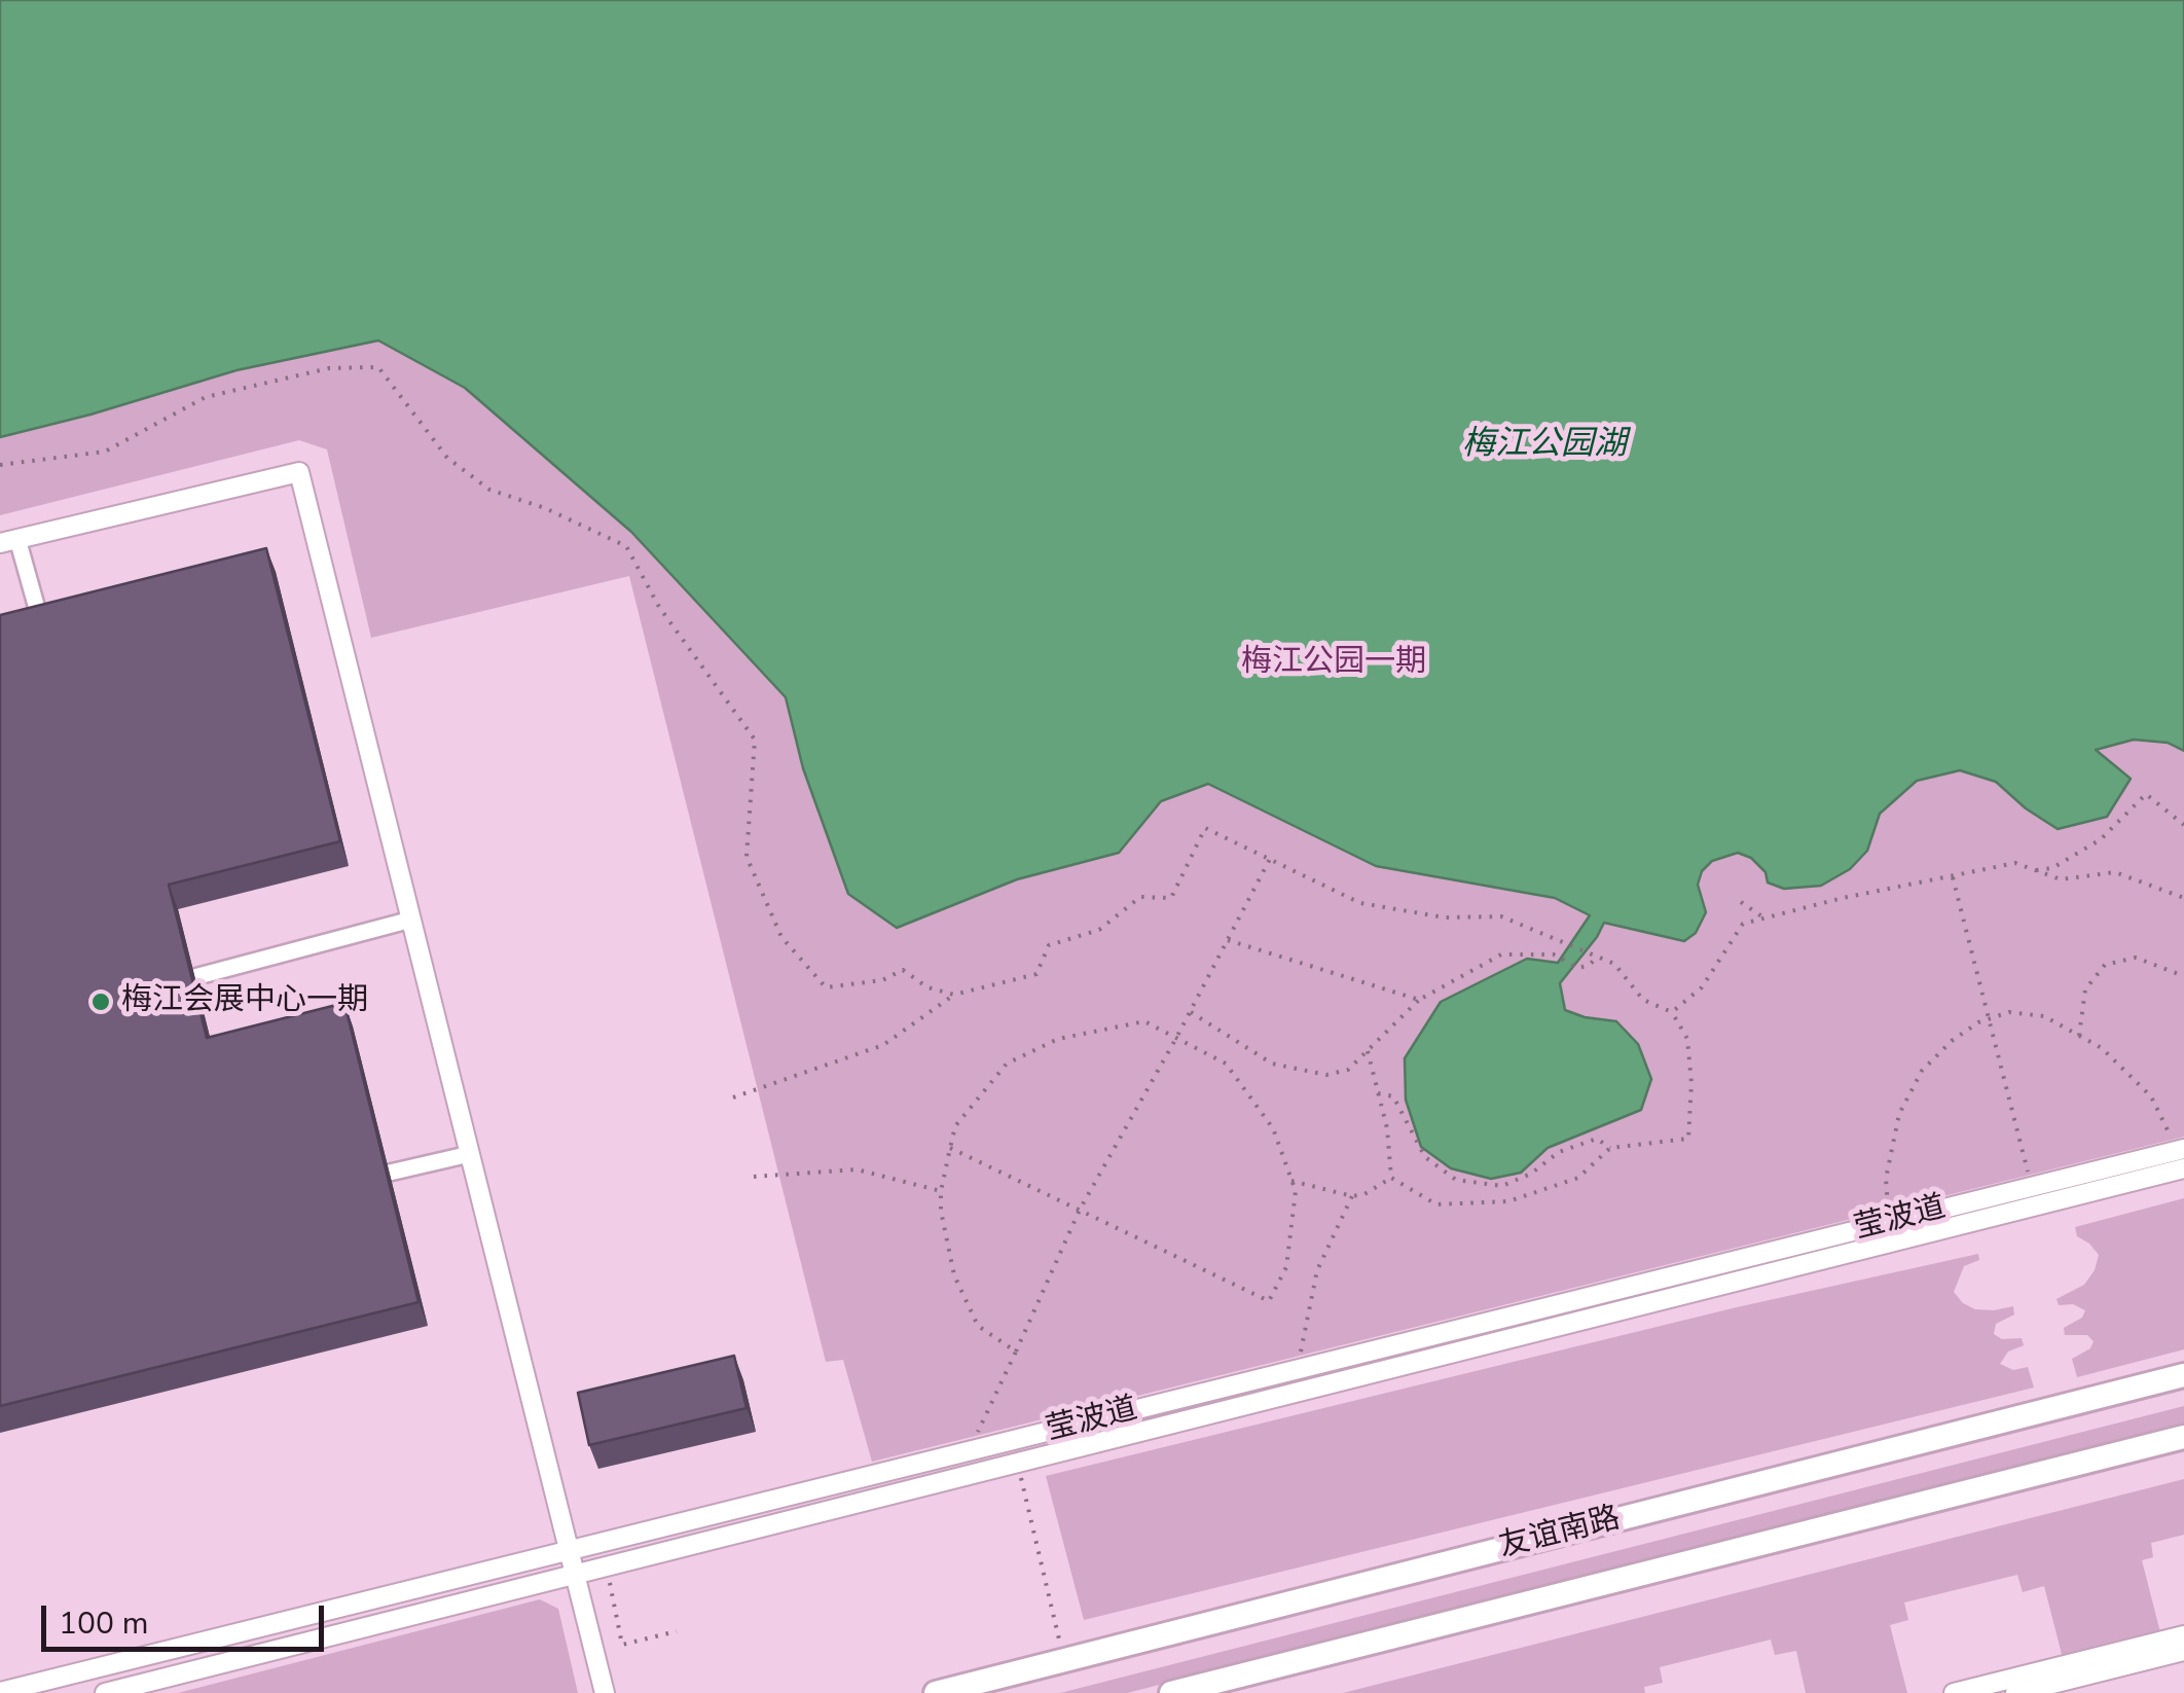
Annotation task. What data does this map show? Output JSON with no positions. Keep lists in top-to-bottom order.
{
  "streets": {
    "main road": ["友谊南路"],
    "street": ["莹波道"]
  },
  "water": ["梅江公园湖"],
  "parks": ["梅江公园一期"],
  "places": ["梅江会展中心一期"],
  "scale_bar": "100 m"
}
